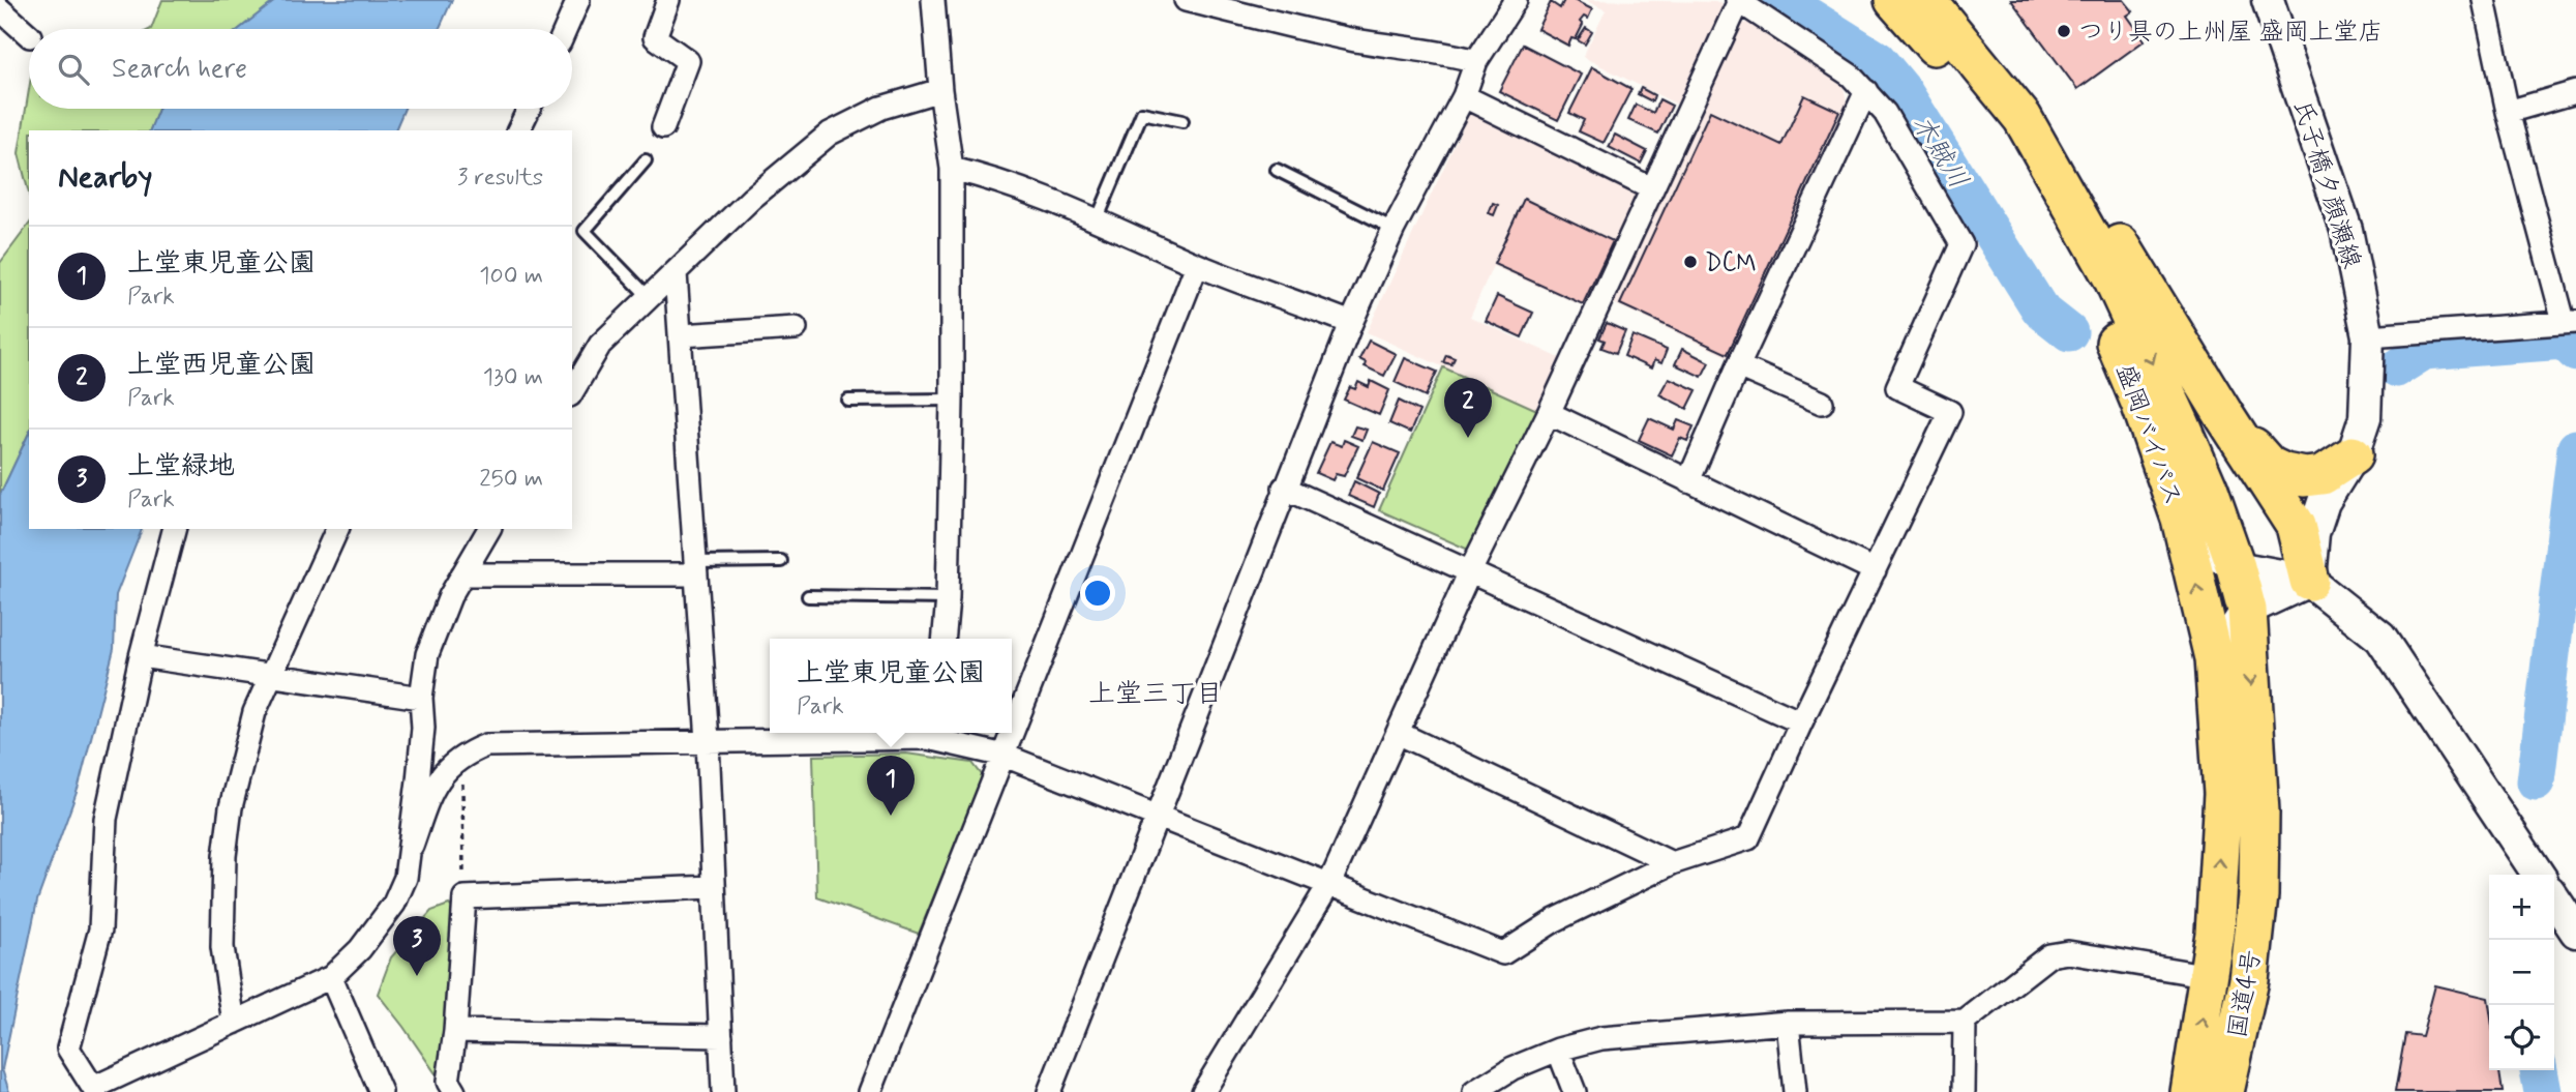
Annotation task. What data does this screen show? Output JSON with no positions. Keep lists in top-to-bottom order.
{
  "streets": {
    "highway": ["盛岡バイパス", "国道4号"],
    "main road": ["氏子橋夕顔瀬線"]
  },
  "crossings": [
    ["盛岡バイパス", "国道4号"]
  ],
  "districts": ["上堂三丁目"],
  "water": ["木賊川"],
  "places": ["つり具の上州屋 盛岡上堂店", "DCM"],
  "page": {
    "search": "Search here",
    "heading": ["Nearby", "3 results"],
    "list": [
      {
        "mark": "1",
        "name": "上堂東児童公園",
        "note": "Park",
        "value": "100 m"
      },
      {
        "mark": "2",
        "name": "上堂西児童公園",
        "note": "Park",
        "value": "130 m"
      },
      {
        "mark": "3",
        "name": "上堂緑地",
        "note": "Park",
        "value": "250 m"
      }
    ],
    "pins": ["2", "1", "3"],
    "popup": ["上堂東児童公園", "Park"],
    "map_buttons": ["+", "−"]
  }
}
